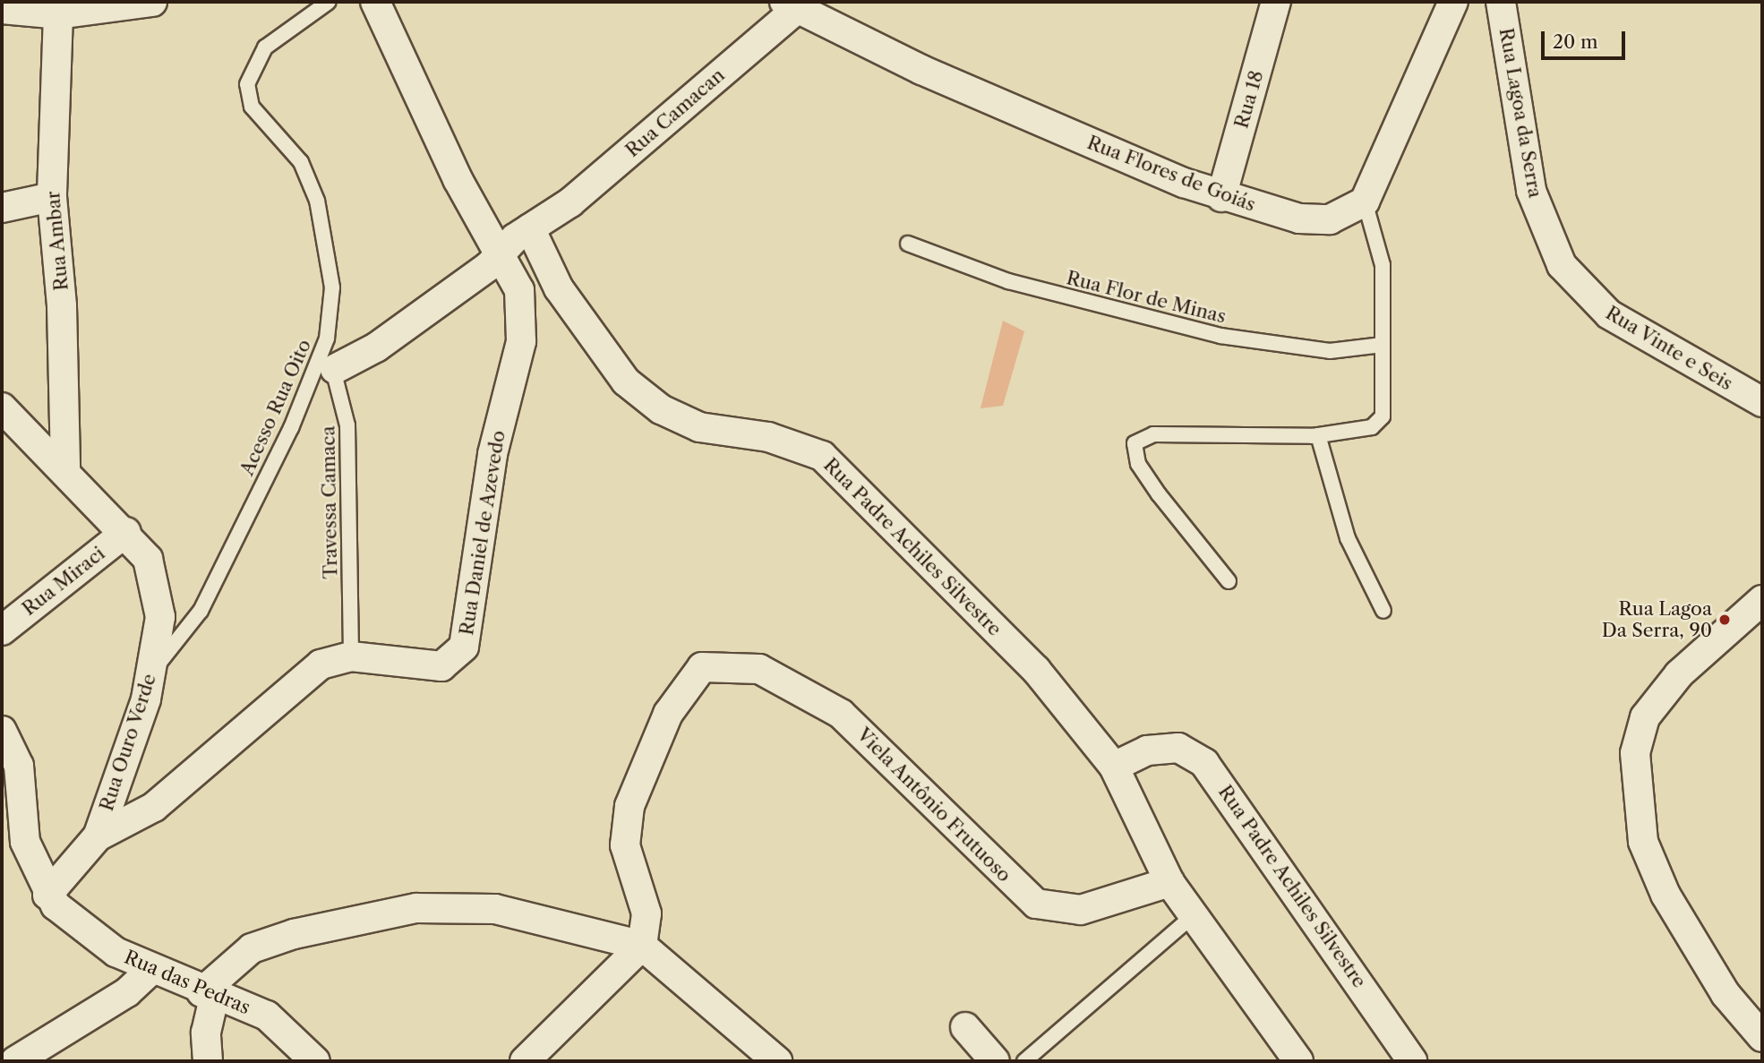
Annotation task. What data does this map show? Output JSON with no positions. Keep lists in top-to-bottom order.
{
  "streets": {
    "street": [
      "Rua 18",
      "Rua Camacan",
      "Rua Lagoa da Serra",
      "Rua Flores de Goiás",
      "Rua Ambar",
      "Rua Vinte e Seis",
      "Rua Daniel de Azevedo",
      "Rua Padre Achiles Silvestre",
      "Rua Miraci",
      "Rua Ouro Verde",
      "Viela Antônio Frutuoso",
      "Rua das Pedras"
    ],
    "lane": ["Rua Flor de Minas", "Acesso Rua Oito", "Travessa Camaca"]
  },
  "crossings": [
    ["Rua 18", "Rua Flores de Goiás"],
    ["Rua Camacan", "Rua Flores de Goiás"],
    ["Rua Camacan", "Acesso Rua Oito"],
    ["Rua Camacan", "Travessa Camaca"],
    ["Rua Camacan", "Rua Daniel de Azevedo"],
    ["Rua Camacan", "Rua Padre Achiles Silvestre"],
    ["Rua Lagoa da Serra", "Rua Vinte e Seis"],
    ["Rua Ambar", "Rua Ouro Verde"],
    ["Acesso Rua Oito", "Travessa Camaca"],
    ["Acesso Rua Oito", "Rua Ouro Verde"],
    ["Travessa Camaca", "Rua Daniel de Azevedo"],
    ["Rua Daniel de Azevedo", "Rua Ouro Verde"],
    ["Rua Padre Achiles Silvestre", "Viela Antônio Frutuoso"],
    ["Rua Miraci", "Rua Ouro Verde"],
    ["Rua Ouro Verde", "Rua das Pedras"]
  ],
  "places": ["Rua Lagoa Da Serra, 90"],
  "scale_bar": "20 m"
}
